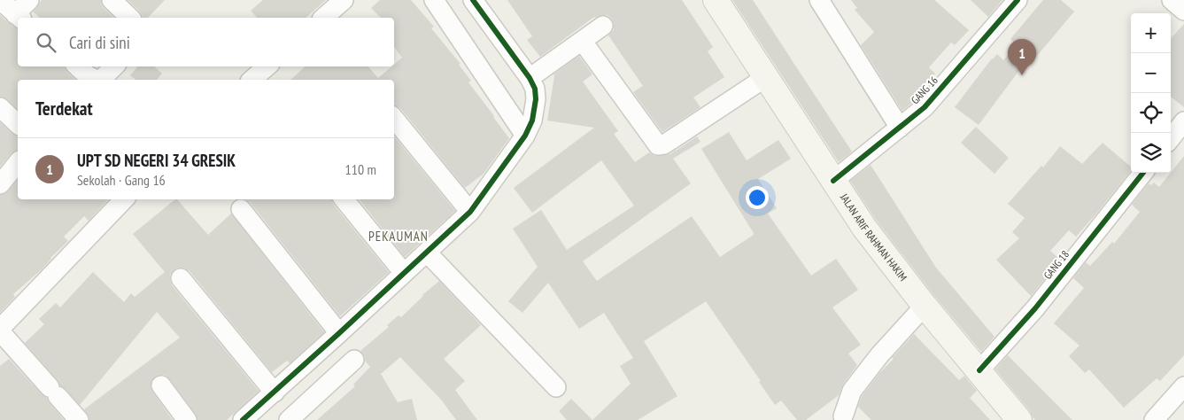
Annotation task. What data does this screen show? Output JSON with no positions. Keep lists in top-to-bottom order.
{
  "streets": {
    "main road": ["JALAN ARIF RAHMAN HAKIM"],
    "street": ["GANG 16", "GANG 18"]
  },
  "crossings": [
    ["GANG 16", "JALAN ARIF RAHMAN HAKIM"],
    ["JALAN ARIF RAHMAN HAKIM", "GANG 18"]
  ],
  "districts": ["PEKAUMAN"],
  "page": {
    "map_buttons": ["+", "−"],
    "search": "Cari di sini",
    "pins": "1",
    "heading": "Terdekat",
    "list": [
      {
        "mark": "1",
        "name": "UPT SD NEGERI 34 GRESIK",
        "note": "Sekolah · Gang 16",
        "value": "110 m"
      }
    ]
  }
}
